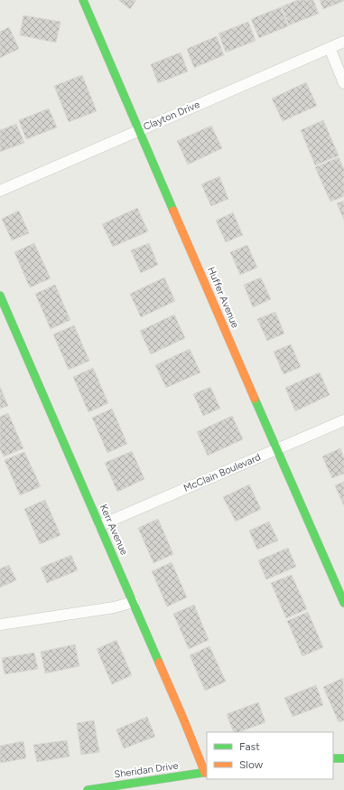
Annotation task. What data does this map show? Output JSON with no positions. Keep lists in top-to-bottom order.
{
  "streets": {
    "street": [
      "Clayton Drive",
      "Huffer Avenue",
      "McClain Boulevard",
      "Kerr Avenue",
      "Sheridan Drive"
    ]
  },
  "crossings": [
    ["Clayton Drive", "Huffer Avenue"],
    ["Huffer Avenue", "McClain Boulevard"],
    ["McClain Boulevard", "Kerr Avenue"],
    ["Kerr Avenue", "Sheridan Drive"]
  ],
  "legend": ["Fast", "Slow"]
}
